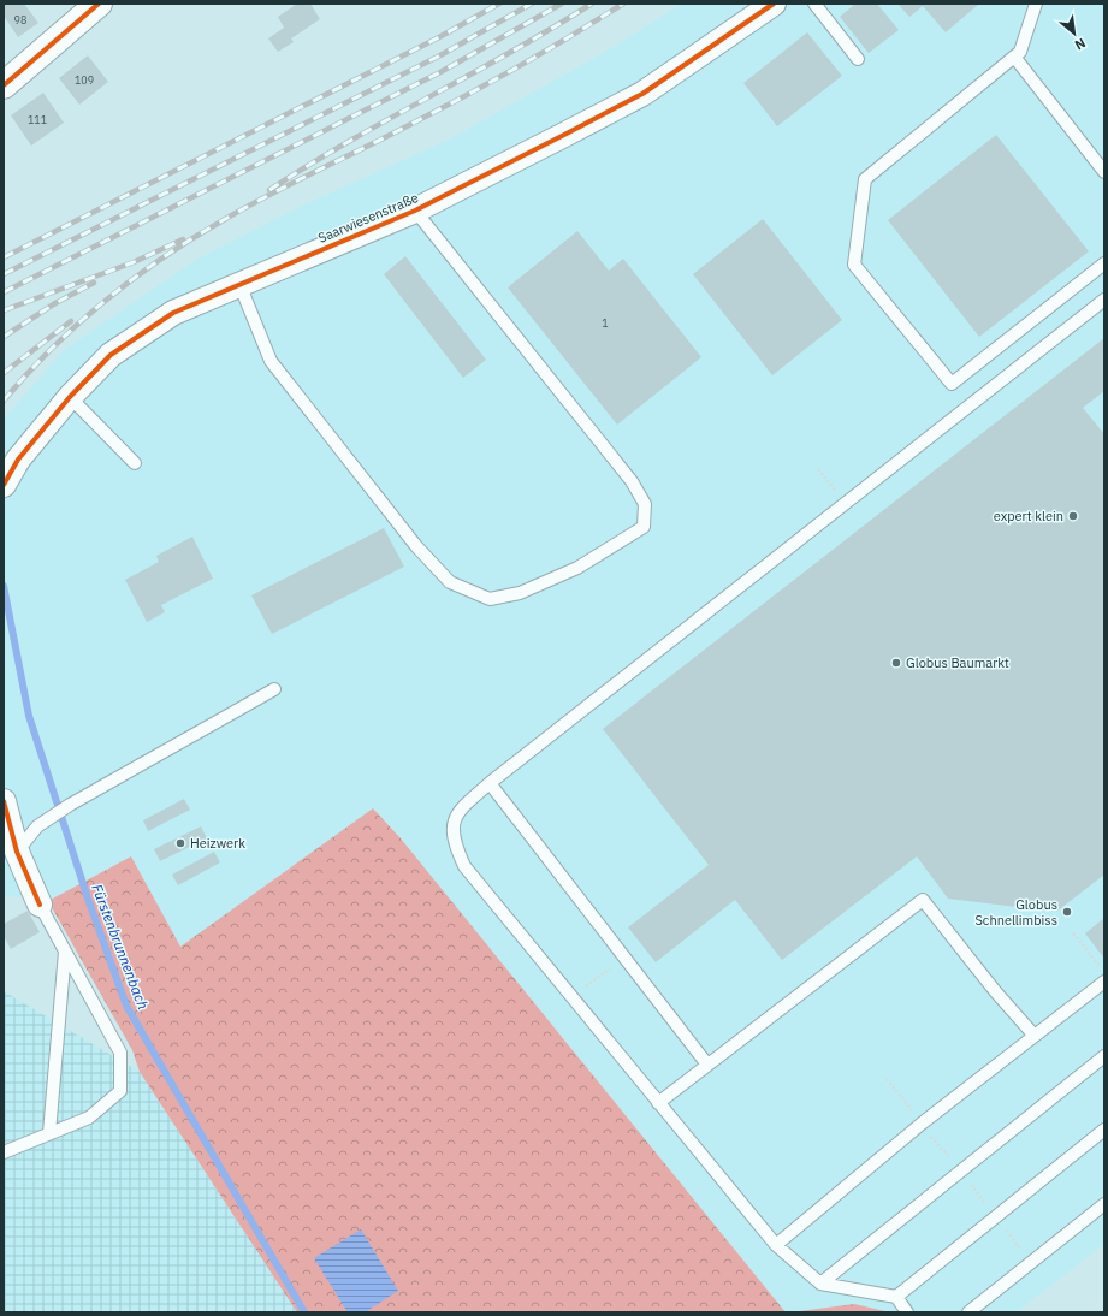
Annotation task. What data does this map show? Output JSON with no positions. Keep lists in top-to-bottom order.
{
  "streets": {
    "street": ["Saarwiesenstraße"]
  },
  "water": ["Fürstenbrunnenbach"],
  "places": [
    "expert klein",
    "Globus Baumarkt",
    "Heizwerk",
    "Globus Schnellimbiss"
  ],
  "house_numbers": [
    "98",
    "109",
    "111",
    "1"
  ],
  "north": "bottom right"
}
